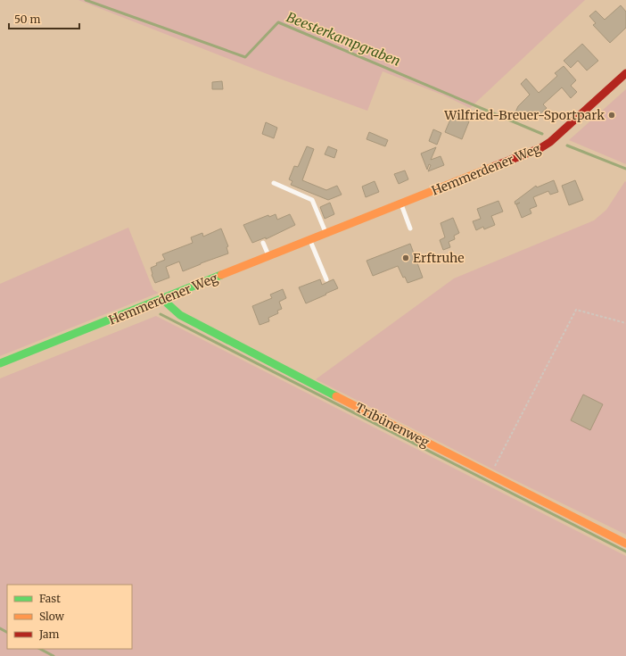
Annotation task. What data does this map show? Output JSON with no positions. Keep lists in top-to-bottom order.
{
  "streets": {
    "main road": ["Hemmerdener Weg", "Tribünenweg"]
  },
  "crossings": [
    ["Hemmerdener Weg", "Tribünenweg"]
  ],
  "water": ["Beesterkampgraben"],
  "places": ["Wilfried-Breuer-Sportpark", "Erftruhe"],
  "legend": ["Fast", "Slow", "Jam"],
  "scale_bar": "50 m"
}
